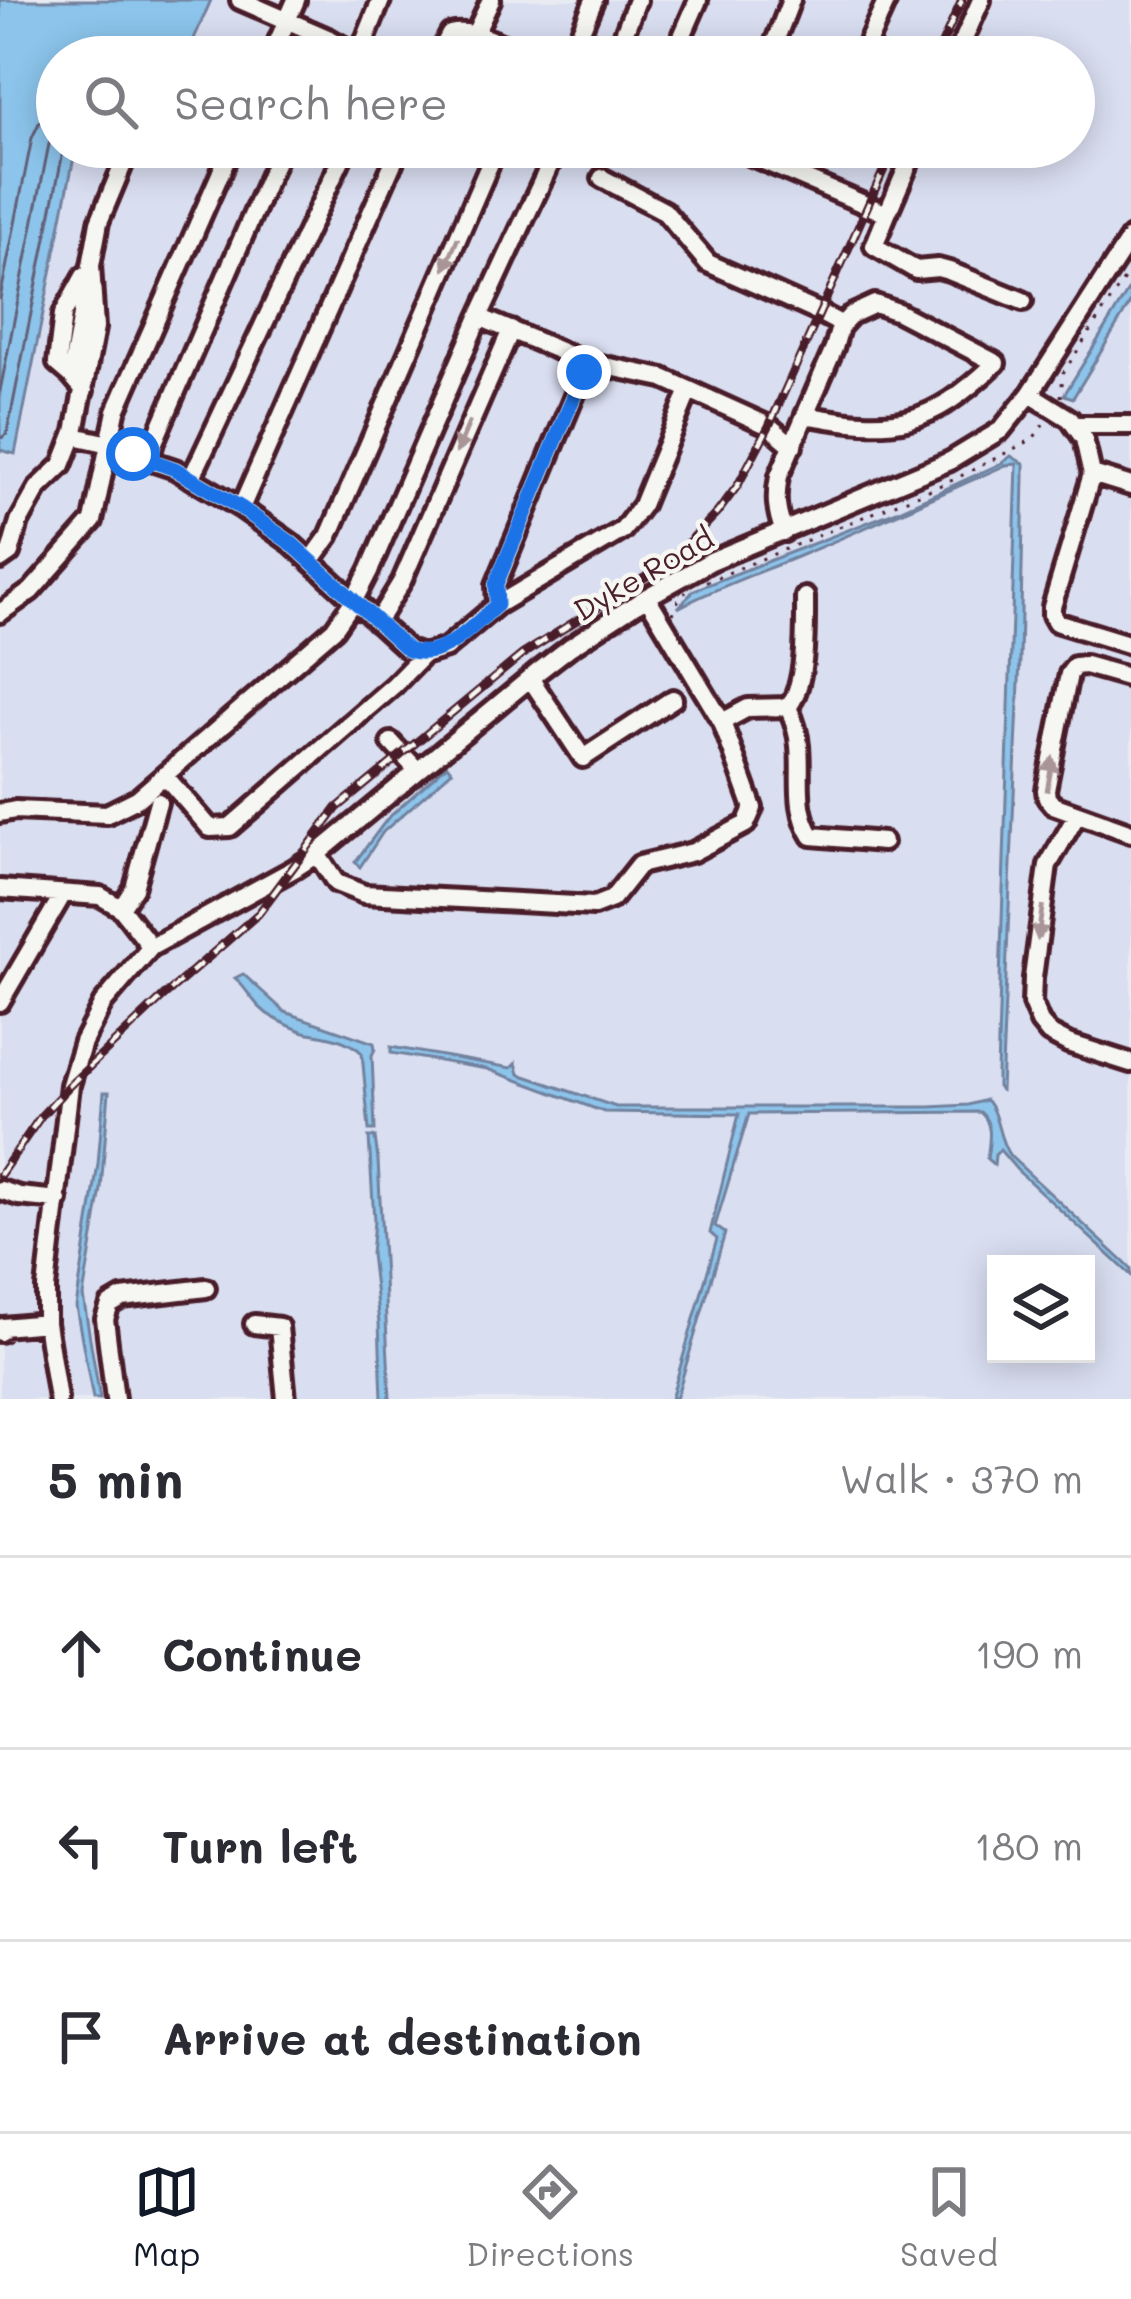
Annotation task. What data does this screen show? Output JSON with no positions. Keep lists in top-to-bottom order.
{
  "streets": {
    "street": ["Dyke Road"]
  },
  "page": {
    "search": "Search here",
    "heading": ["5 min", "Walk · 370 m"],
    "list": [
      ["Continue", "190 m"],
      ["Turn left", "180 m"],
      "Arrive at destination"
    ],
    "nav": ["Map", "Directions", "Saved"]
  }
}
